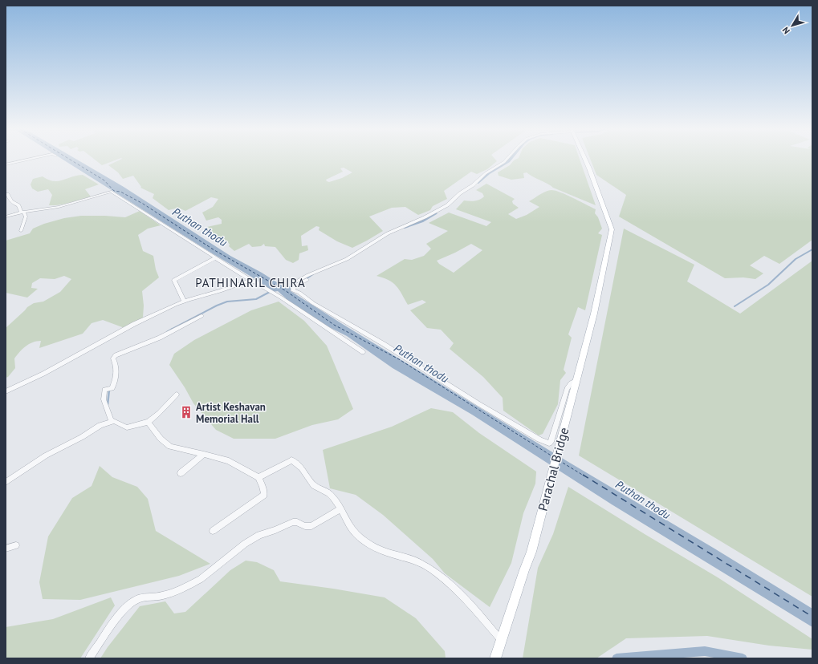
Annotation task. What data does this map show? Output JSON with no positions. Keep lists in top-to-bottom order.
{
  "streets": {
    "main road": ["Parachal Bridge"]
  },
  "districts": ["PATHINARIL CHIRA"],
  "water": ["Puthan thodu"],
  "places": {
    "building": ["Artist Keshavan Memorial Hall"]
  },
  "north": "bottom left"
}
